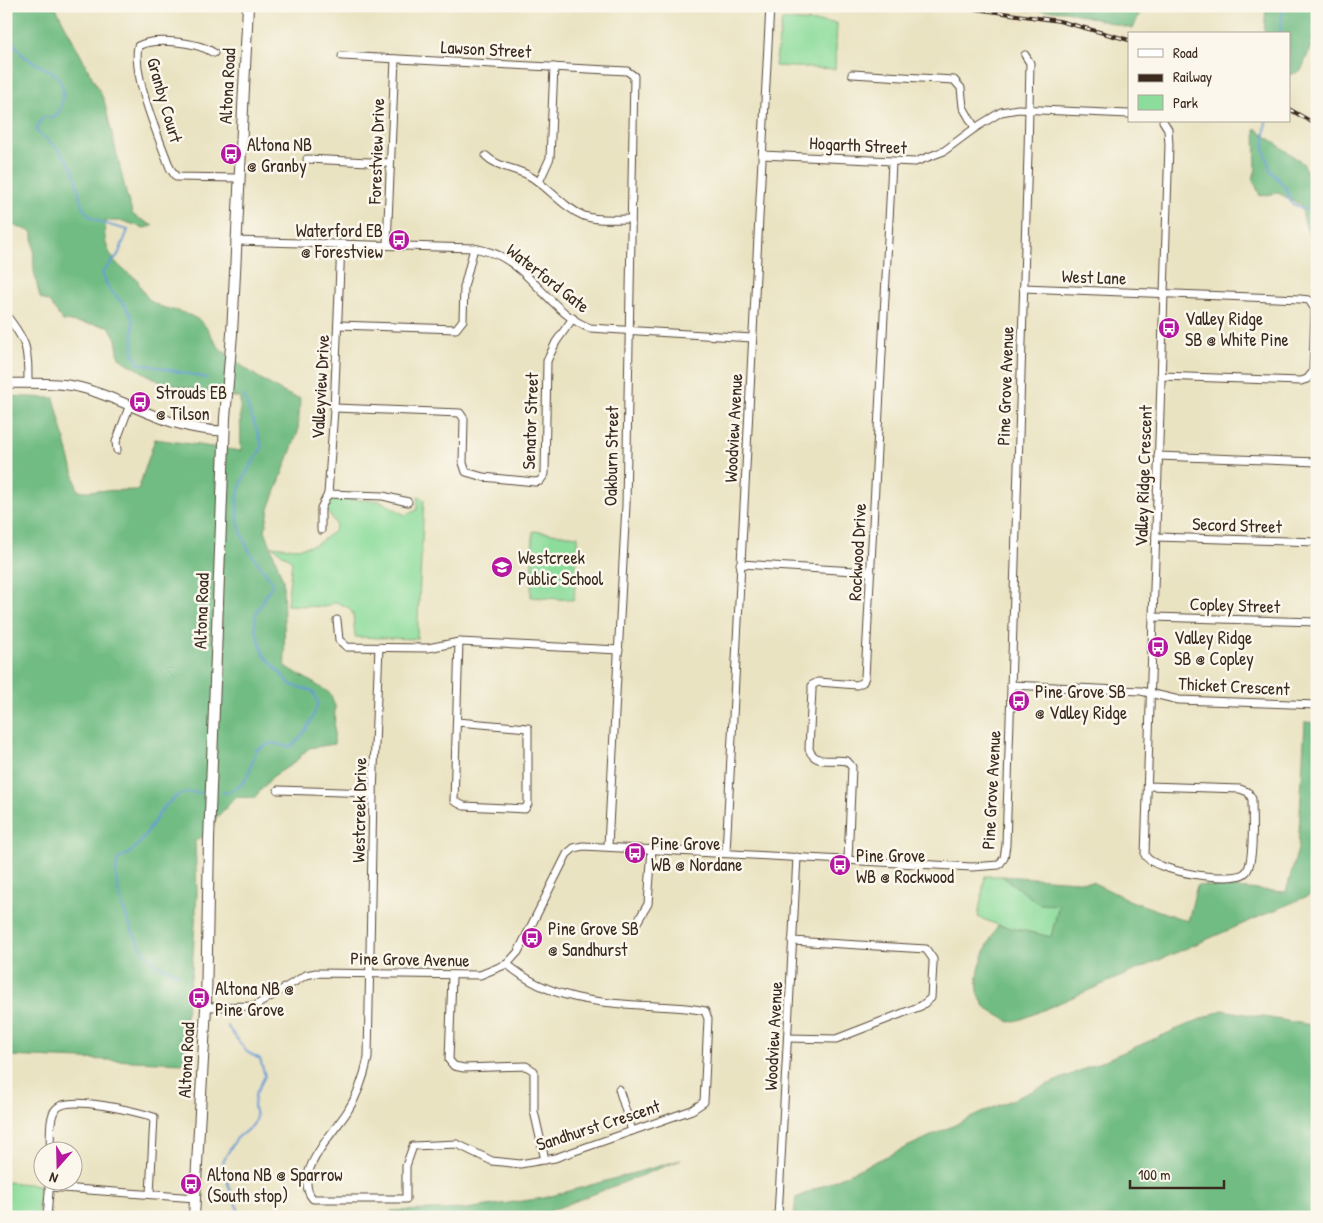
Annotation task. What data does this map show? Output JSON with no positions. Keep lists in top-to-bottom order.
{
  "streets": {
    "main road": ["Altona Road"],
    "street": [
      "Lawson Street",
      "Granby Court",
      "Hogarth Street",
      "Forestview Drive",
      "West Lane",
      "Waterford Gate",
      "Pine Grove Avenue",
      "Valleyview Drive",
      "Senator Street",
      "Woodview Avenue",
      "Oakburn Street",
      "Valley Ridge Crescent",
      "Secord Street",
      "Rockwood Drive",
      "Copley Street",
      "Thicket Crescent",
      "Westcreek Drive",
      "Sandhurst Crescent"
    ]
  },
  "crossings": [
    ["Lawson Street", "Forestview Drive"],
    ["Lawson Street", "Oakburn Street"],
    ["Altona Road", "Granby Court"],
    ["Altona Road", "Waterford Gate"],
    ["Altona Road", "Pine Grove Avenue"],
    ["Hogarth Street", "Pine Grove Avenue"],
    ["Hogarth Street", "Woodview Avenue"],
    ["Hogarth Street", "Rockwood Drive"],
    ["Forestview Drive", "Waterford Gate"],
    ["West Lane", "Pine Grove Avenue"],
    ["West Lane", "Valley Ridge Crescent"],
    ["Waterford Gate", "Valleyview Drive"],
    ["Waterford Gate", "Senator Street"],
    ["Waterford Gate", "Woodview Avenue"],
    ["Waterford Gate", "Oakburn Street"],
    ["Pine Grove Avenue", "Woodview Avenue"],
    ["Pine Grove Avenue", "Oakburn Street"],
    ["Pine Grove Avenue", "Rockwood Drive"],
    ["Pine Grove Avenue", "Westcreek Drive"],
    ["Pine Grove Avenue", "Sandhurst Crescent"],
    ["Valleyview Drive", "Senator Street"],
    ["Valley Ridge Crescent", "Secord Street"],
    ["Valley Ridge Crescent", "Copley Street"],
    ["Valley Ridge Crescent", "Thicket Crescent"],
    ["Westcreek Drive", "Sandhurst Crescent"]
  ],
  "places": {
    "bus stop": [
      "Altona NB @ Granby",
      "Waterford EB @ Forestview",
      "Valley Ridge SB @ White Pine",
      "Strouds EB @ Tilson",
      "Valley Ridge SB @ Copley",
      "Pine Grove SB @ Valley Ridge",
      "Pine Grove WB @ Nordane",
      "Pine Grove WB @ Rockwood",
      "Pine Grove SB @ Sandhurst",
      "Altona NB @ Pine Grove",
      "Altona NB @ Sparrow (South stop)"
    ],
    "school or university": ["Westcreek Public School"]
  },
  "legend": ["Road", "Railway", "Park"],
  "scale_bar": "100 m",
  "north": "bottom"
}
